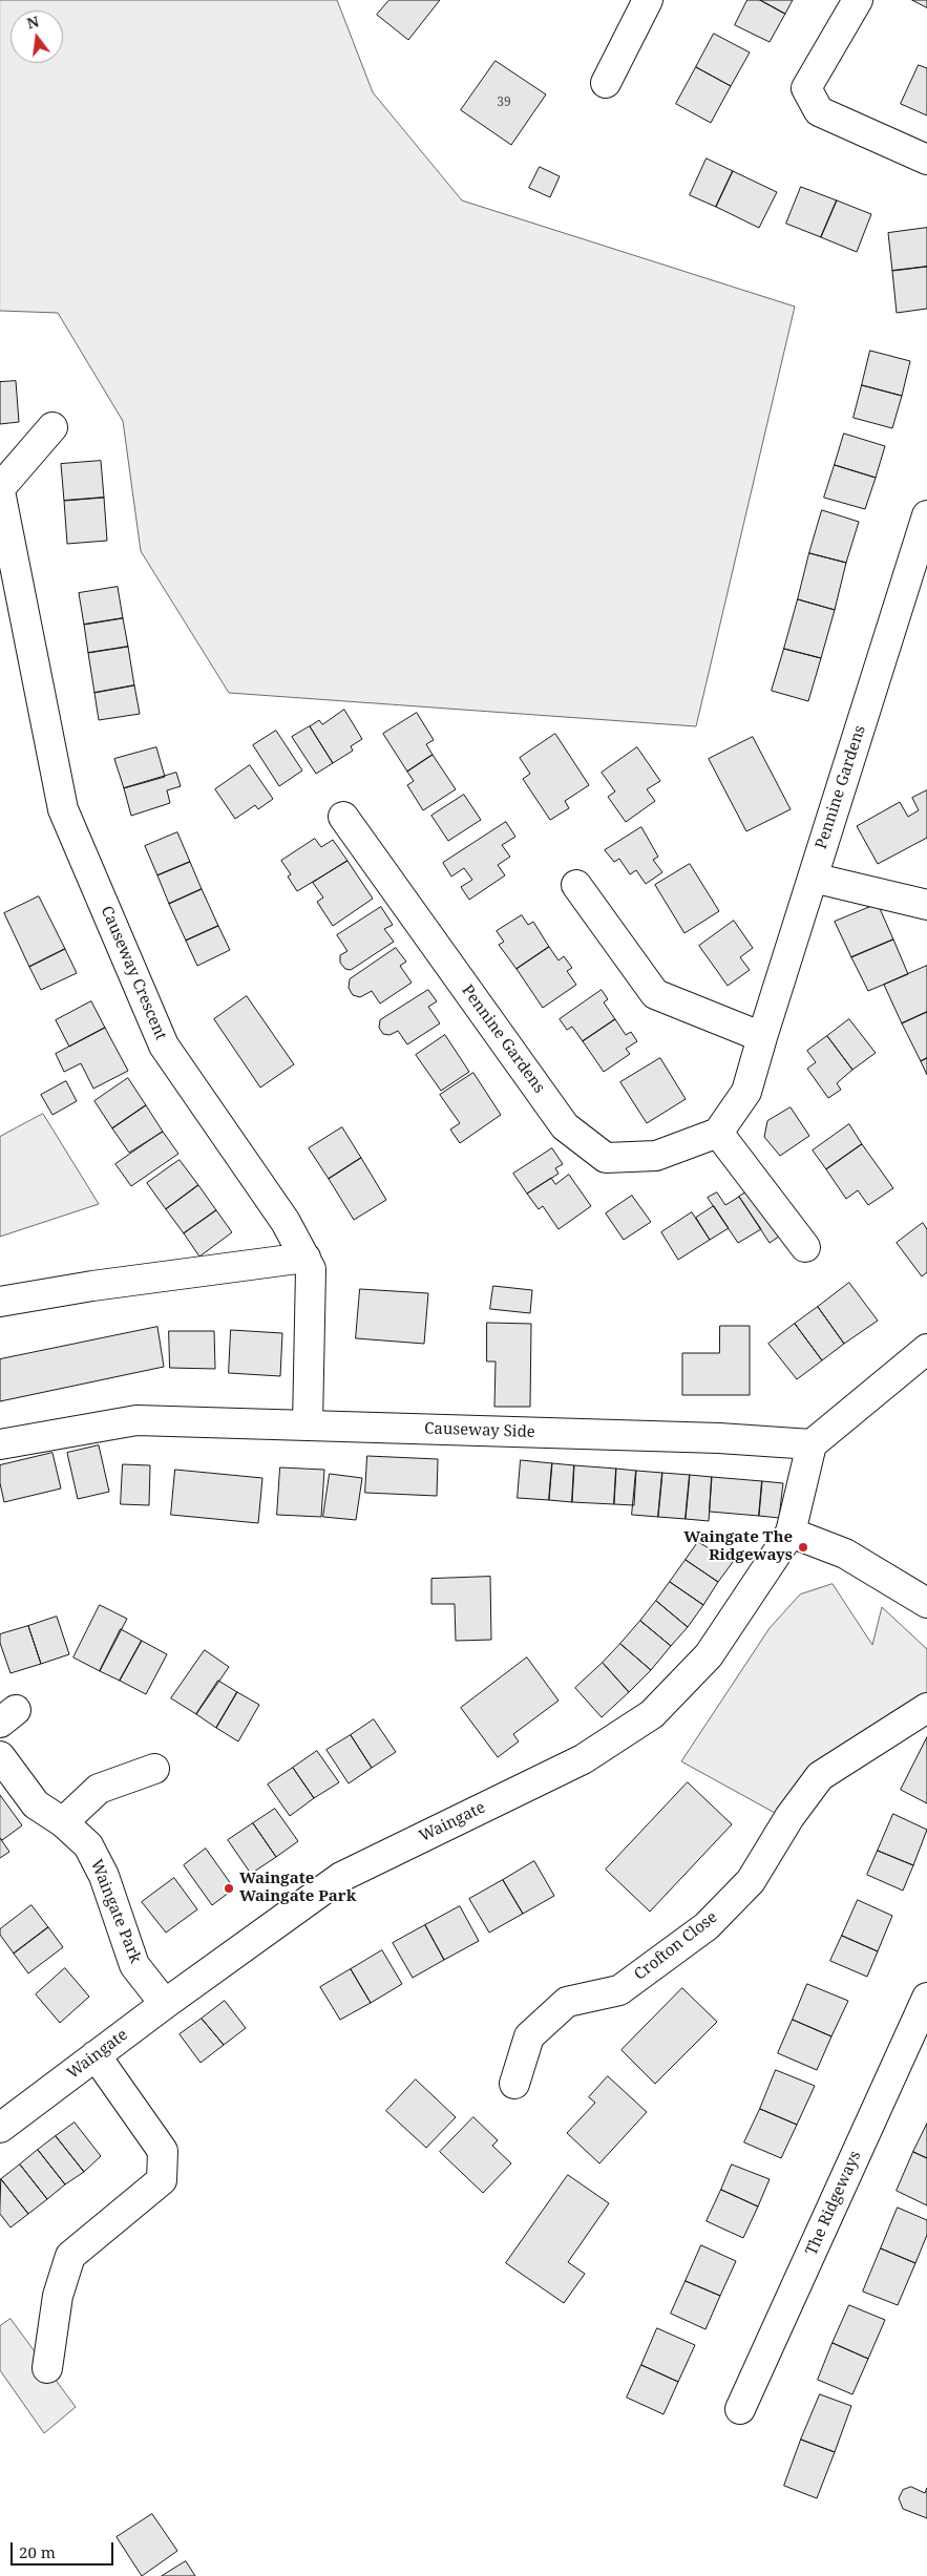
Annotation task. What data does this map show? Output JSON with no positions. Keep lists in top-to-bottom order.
{
  "streets": {
    "street": [
      "Pennine Gardens",
      "Causeway Crescent",
      "Causeway Side",
      "Waingate",
      "Waingate Park",
      "Crofton Close",
      "The Ridgeways"
    ]
  },
  "crossings": [
    ["Causeway Crescent", "Causeway Side"],
    ["Causeway Side", "Waingate"],
    ["Waingate", "Waingate Park"]
  ],
  "places": ["Waingate The Ridgeways", "Waingate Waingate Park"],
  "house_numbers": ["39"],
  "scale_bar": "20 m",
  "north": "top"
}
